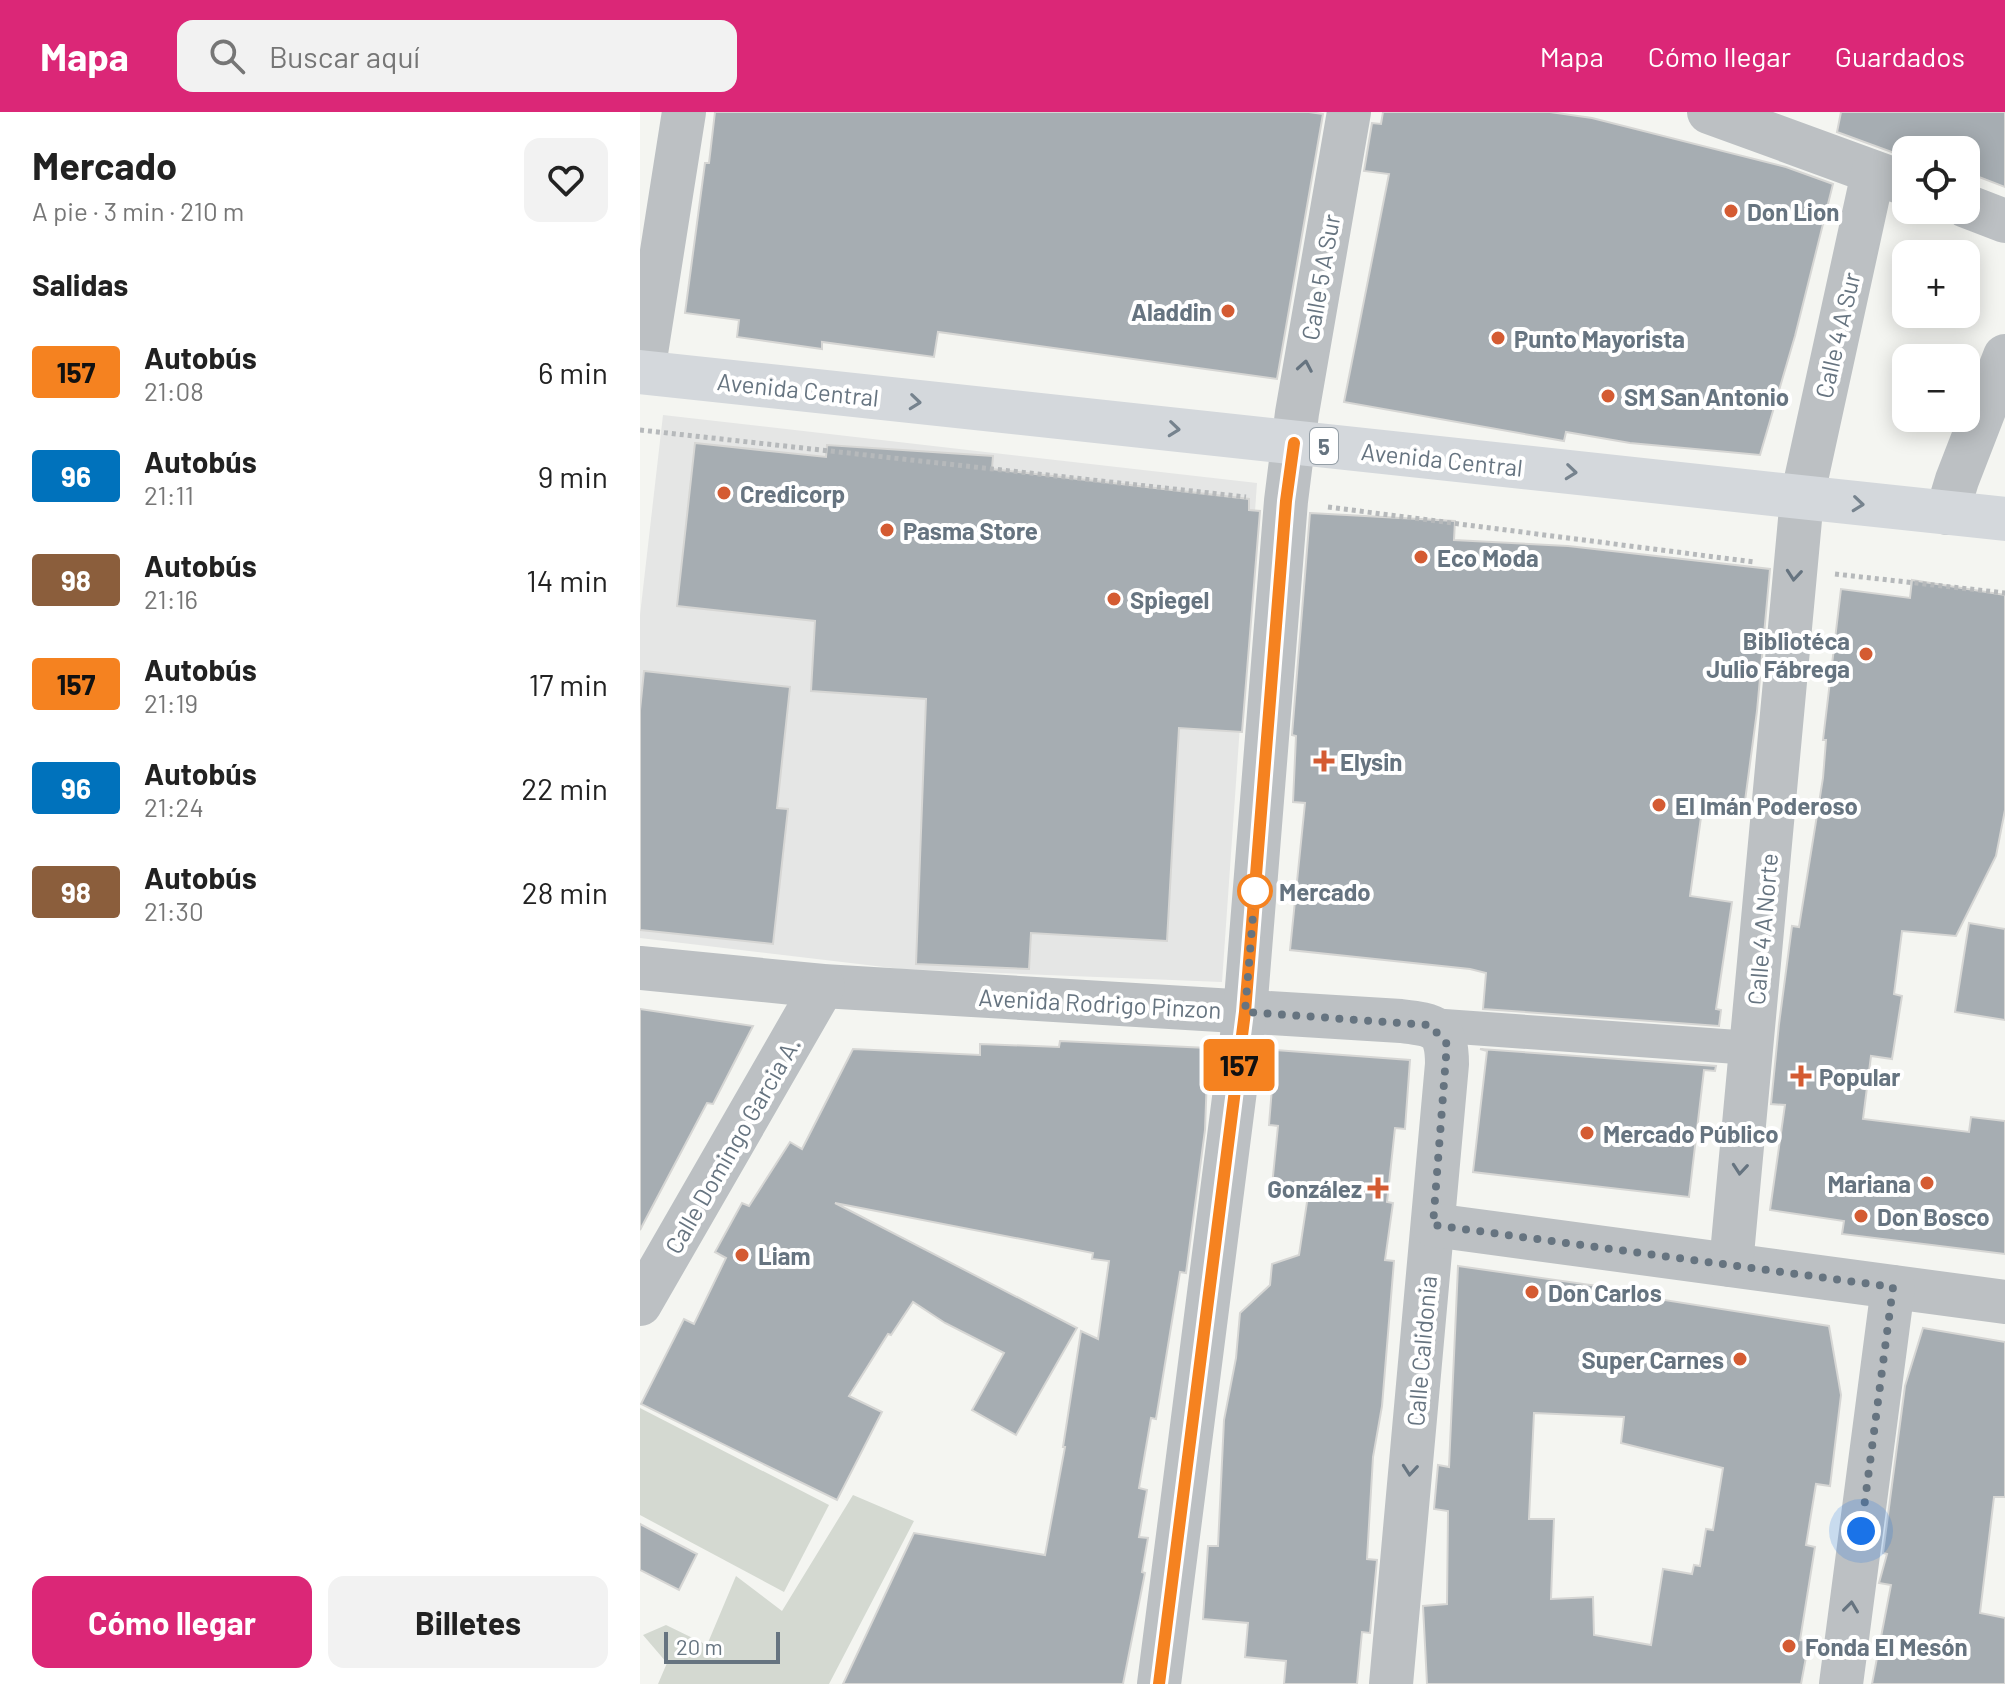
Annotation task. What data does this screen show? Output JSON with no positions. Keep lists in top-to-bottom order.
{
  "streets": {
    "main road": ["Avenida Central", "5"],
    "street": [
      "Calle 5 A Sur",
      "Calle 4 A Sur",
      "Calle 4 A Norte",
      "Avenida Rodrigo Pinzon",
      "Calle Domingo Garcia A.",
      "Calle Calidonia"
    ]
  },
  "crossings": [
    ["Calle 5 A Sur", "Avenida Central"],
    ["Calle 5 A Sur", "Avenida Rodrigo Pinzon"],
    ["Calle 4 A Sur", "Avenida Central"],
    ["Calle 4 A Sur", "Calle 4 A Norte"],
    ["Avenida Central", "Calle 4 A Norte"],
    ["Calle 4 A Norte", "Avenida Rodrigo Pinzon"],
    ["Avenida Rodrigo Pinzon", "Calle Domingo Garcia A."],
    ["Avenida Rodrigo Pinzon", "Calle Calidonia"]
  ],
  "one_way": ["Avenida Central", "Calle 4 A Norte", "Calle Calidonia"],
  "places": {
    "other": [
      "Don Lion",
      "Aladdin",
      "Punto Mayorista",
      "SM San Antonio",
      "Credicorp",
      "Pasma Store",
      "Eco Moda",
      "Spiegel",
      "Bibliotéca Julio Fábrega",
      "El Imán Poderoso",
      "Mercado",
      "Mercado Público",
      "Mariana",
      "Don Bosco",
      "Liam",
      "Don Carlos",
      "Super Carnes",
      "Fonda El Mesón"
    ],
    "health": ["Elysin", "Popular", "González"]
  },
  "lines": ["bus line 157"],
  "scale_bar": "20 m",
  "page": {
    "header": "Mapa",
    "search": "Buscar aquí",
    "nav": ["Mapa", "Cómo llegar", "Guardados"],
    "heading": [
      ["Mercado", "A pie · 3 min · 210 m"],
      "Salidas"
    ],
    "on_map": "157",
    "map_buttons": ["+", "−"],
    "list": [
      {
        "mark": "157",
        "name": "Autobús",
        "note": "21:08",
        "value": "6 min"
      },
      {
        "mark": "96",
        "name": "Autobús",
        "note": "21:11",
        "value": "9 min"
      },
      {
        "mark": "98",
        "name": "Autobús",
        "note": "21:16",
        "value": "14 min"
      },
      {
        "mark": "157",
        "name": "Autobús",
        "note": "21:19",
        "value": "17 min"
      },
      {
        "mark": "96",
        "name": "Autobús",
        "note": "21:24",
        "value": "22 min"
      },
      {
        "mark": "98",
        "name": "Autobús",
        "note": "21:30",
        "value": "28 min"
      }
    ],
    "buttons": ["Cómo llegar", "Billetes"],
    "scale": "20 m"
  }
}
